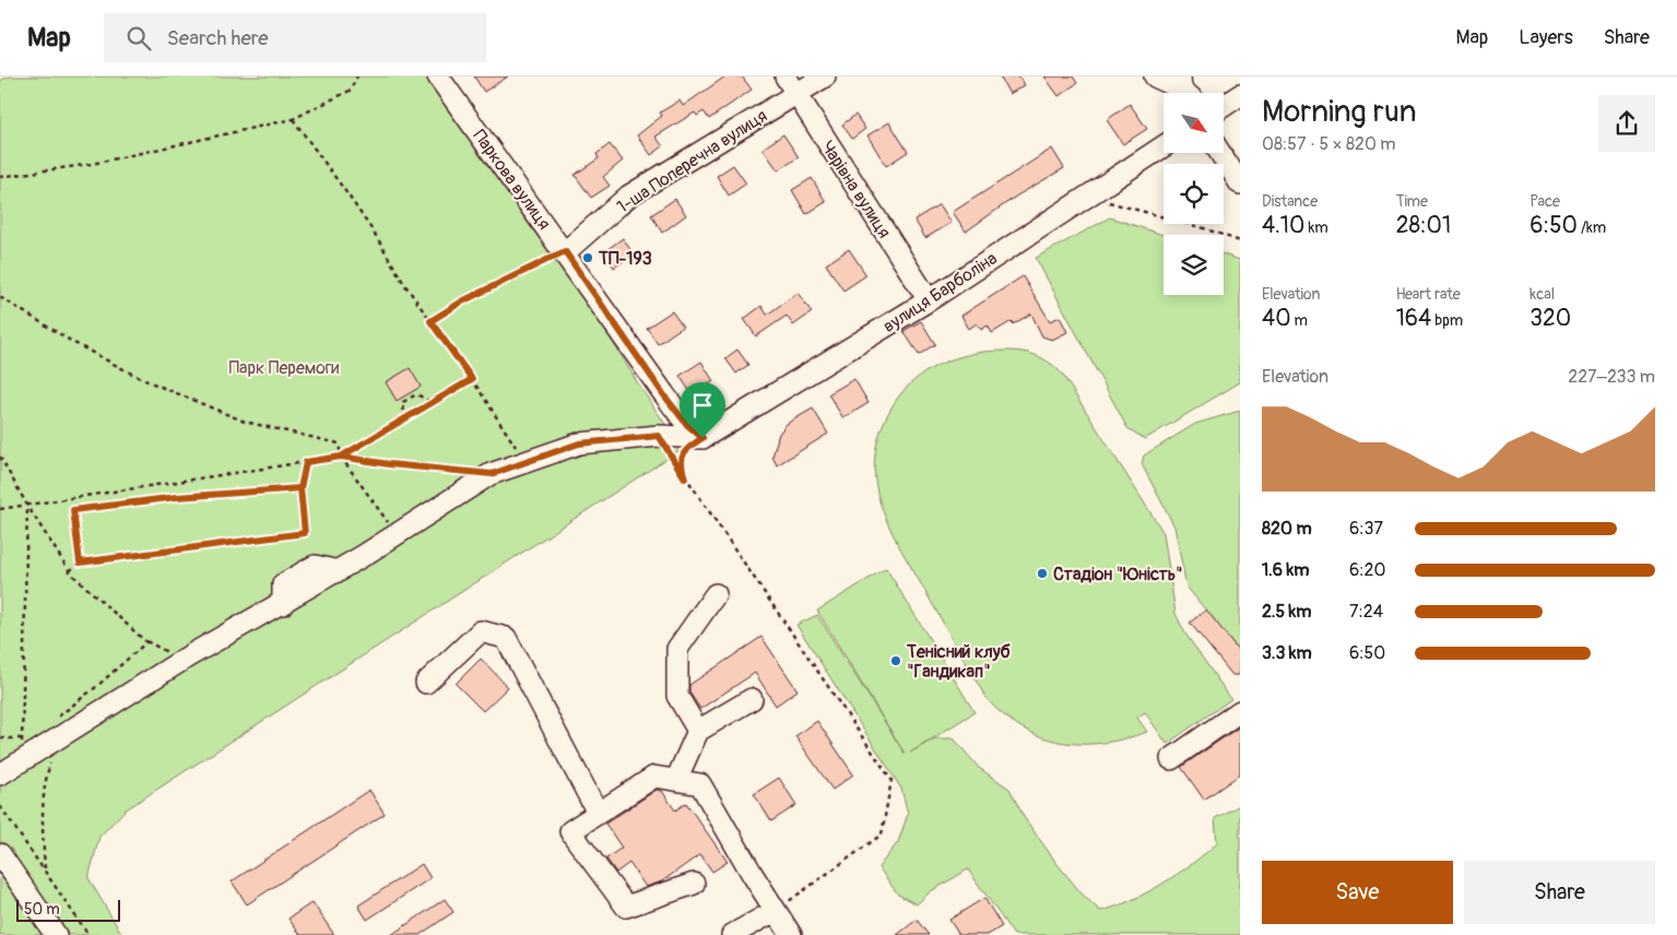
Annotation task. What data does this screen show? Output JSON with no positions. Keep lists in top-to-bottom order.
{
  "streets": {
    "street": [
      "1-ша Поперечна вулиця",
      "Паркова вулиця",
      "Чарівна вулиця",
      "вулиця Барболіна"
    ]
  },
  "crossings": [
    ["1-ша Поперечна вулиця", "Паркова вулиця"],
    ["1-ша Поперечна вулиця", "Чарівна вулиця"],
    ["Паркова вулиця", "вулиця Барболіна"],
    ["Чарівна вулиця", "вулиця Барболіна"]
  ],
  "parks": ["Парк Перемоги"],
  "places": ["ТП-193", "Стадіон \"Юність\"", "Тенісний клуб \"Гандикап\""],
  "scale_bar": "50 m",
  "north": "bottom right",
  "page": {
    "header": "Map",
    "search": "Search here",
    "nav": ["Map", "Layers", "Share"],
    "heading": ["Morning run", "08:57 · 5 × 820 m"],
    "stats": [
      ["Distance", "4.10 km"],
      ["Time", "28:01"],
      ["Pace", "6:50 /km"],
      ["Elevation", "40 m"],
      ["Heart rate", "164 bpm"],
      ["kcal", "320"]
    ],
    "chart": ["Elevation", "227–233 m"],
    "list": [
      {
        "name": "820 m",
        "note": "6:37"
      },
      {
        "name": "1.6 km",
        "note": "6:20"
      },
      {
        "name": "2.5 km",
        "note": "7:24"
      },
      {
        "name": "3.3 km",
        "note": "6:50"
      }
    ],
    "buttons": ["Save", "Share"],
    "scale": "50 m"
  }
}
